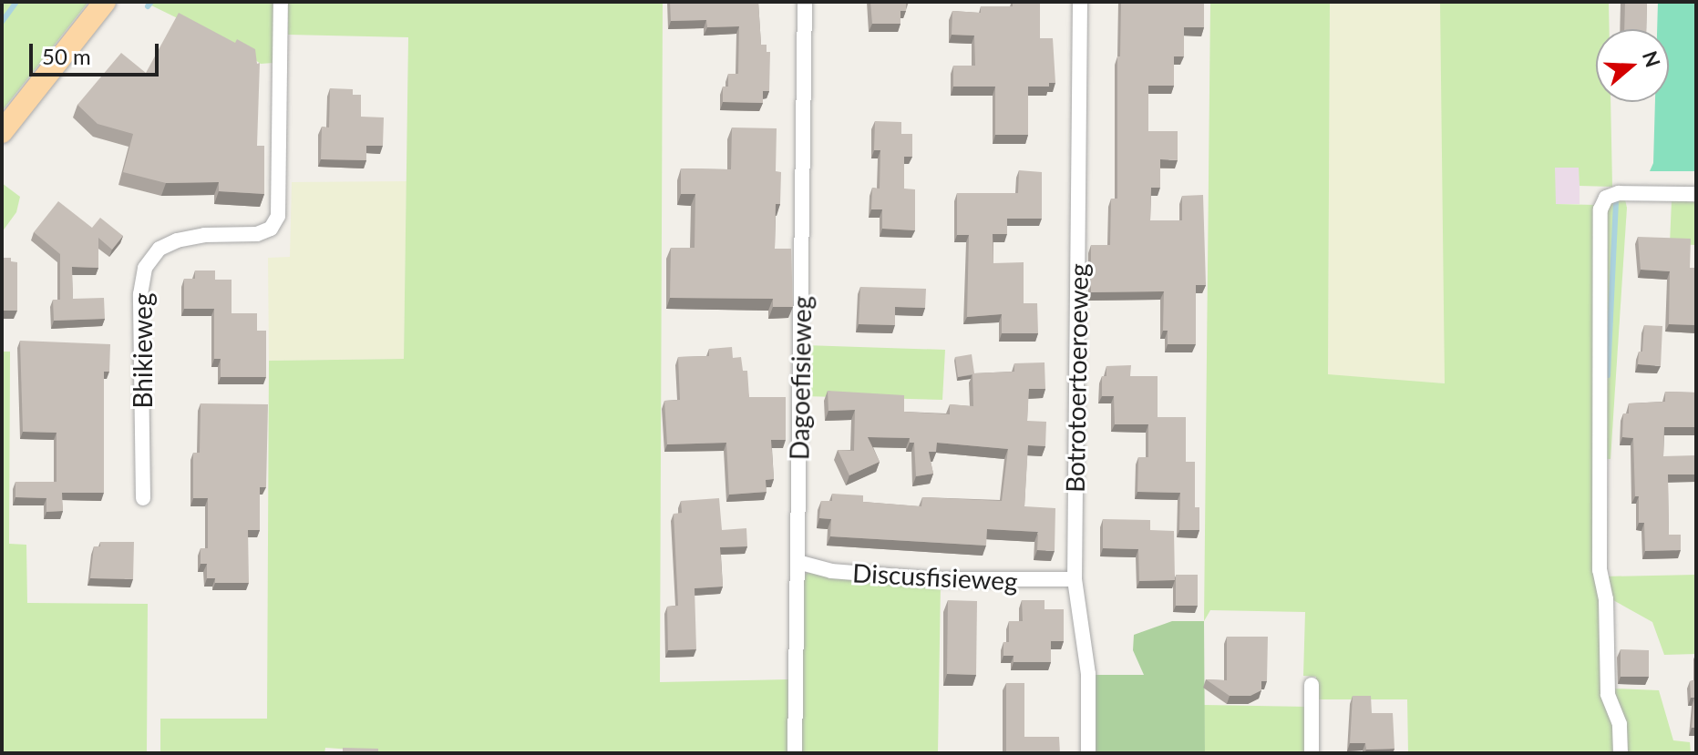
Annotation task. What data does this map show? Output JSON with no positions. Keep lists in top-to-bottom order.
{
  "streets": {
    "street": [
      "Bhikieweg",
      "Dagoefisieweg",
      "Botrotoertoeroeweg",
      "Discusfisieweg"
    ]
  },
  "crossings": [
    ["Dagoefisieweg", "Discusfisieweg"],
    ["Botrotoertoeroeweg", "Discusfisieweg"]
  ],
  "scale_bar": "50 m",
  "north": "right"
}
